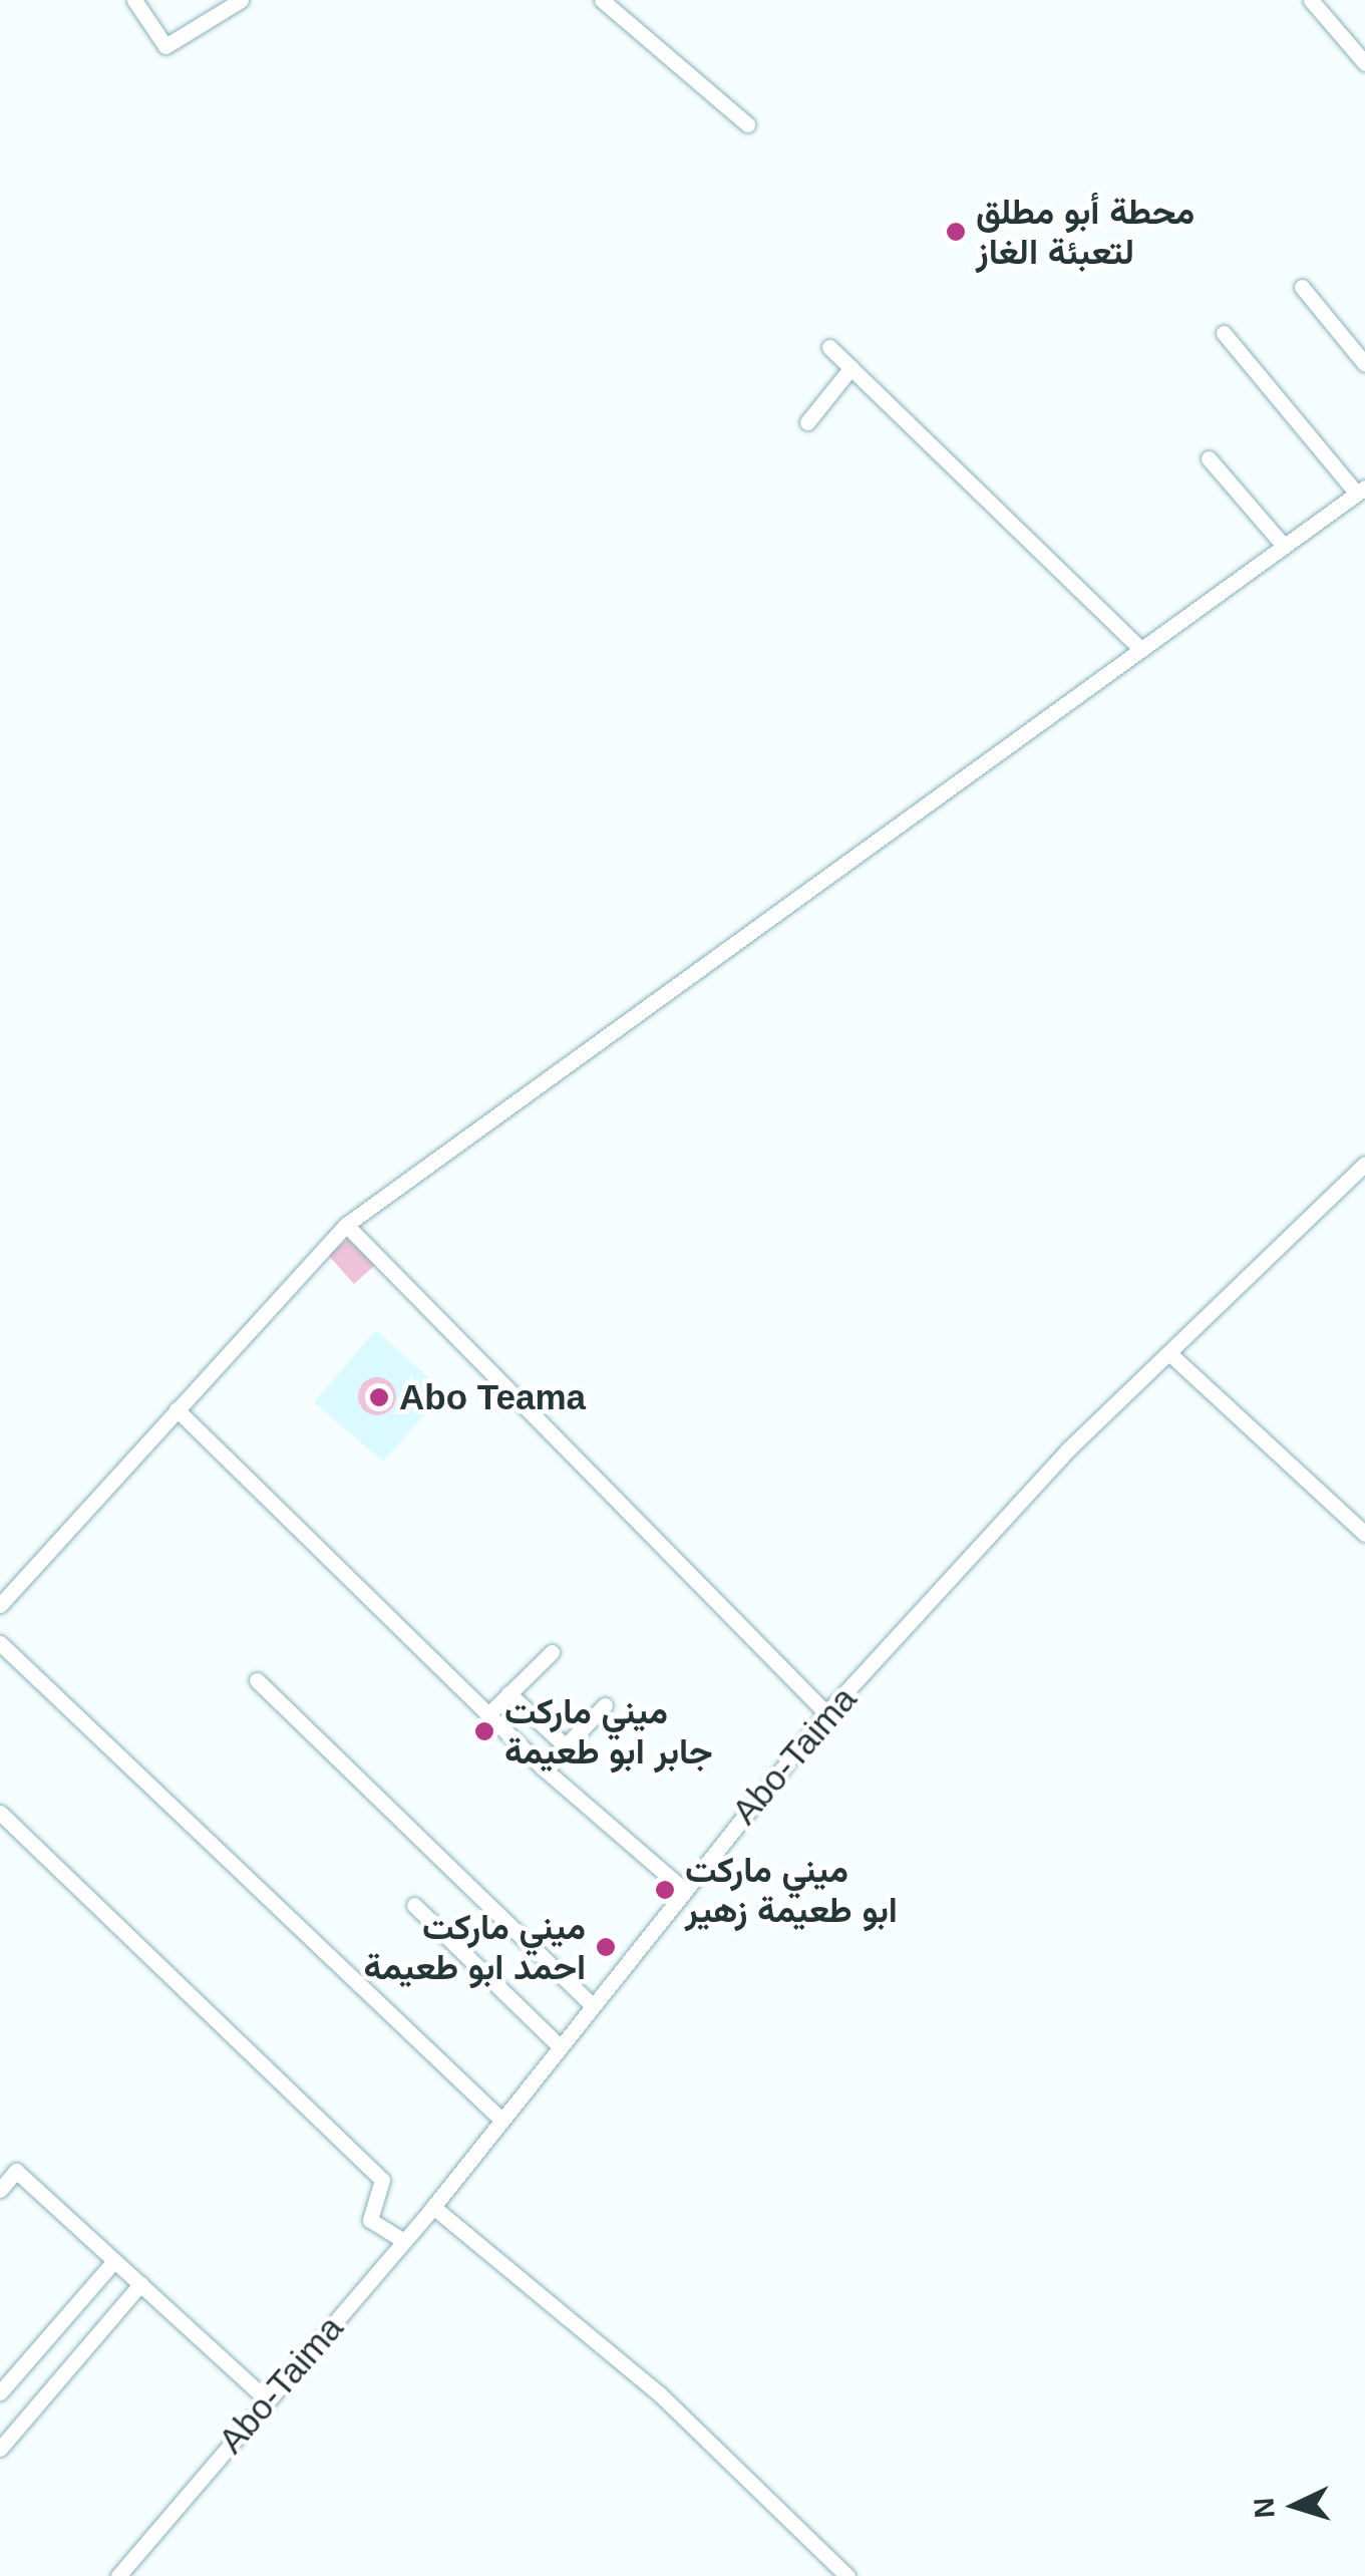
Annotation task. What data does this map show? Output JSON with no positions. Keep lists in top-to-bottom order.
{
  "streets": {
    "street": ["Abo-Taima"]
  },
  "places": [
    "محطة أبو مطلق لتعبئة الغاز",
    "Abo Teama",
    "ميني ماركت جابر ابو طعيمة",
    "ميني ماركت ابو طعيمة زهير",
    "ميني ماركت احمد ابو طعيمة"
  ],
  "north": "left"
}
